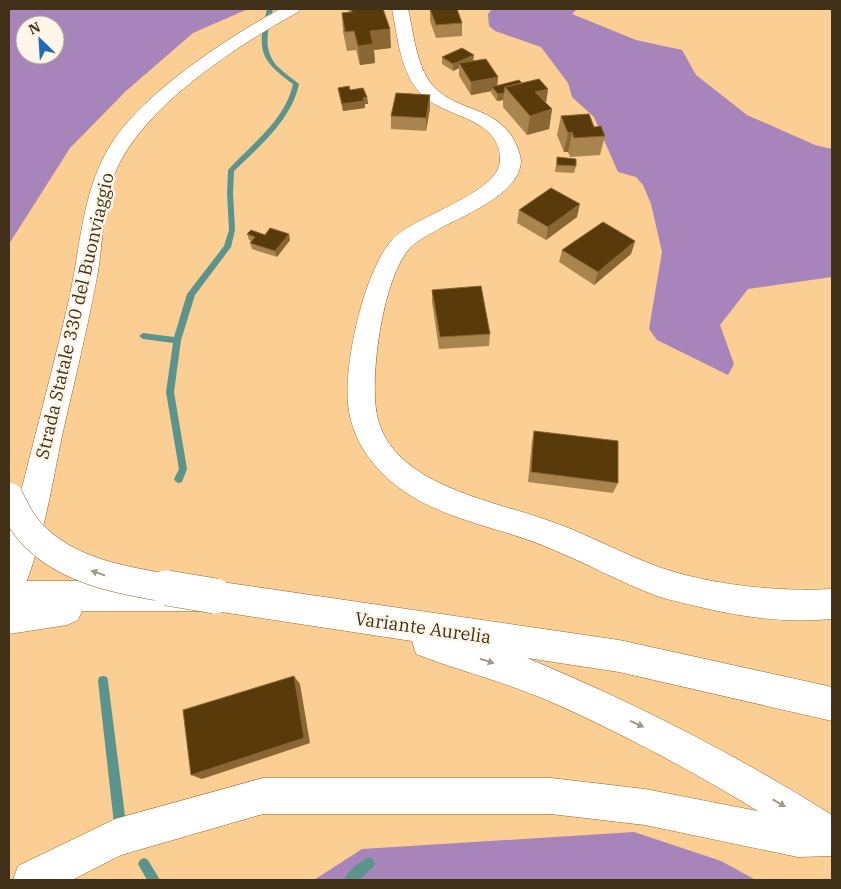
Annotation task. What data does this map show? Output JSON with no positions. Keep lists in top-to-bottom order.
{
  "streets": {
    "main road": ["Strada Statale 330 del Buonviaggio", "Variante Aurelia"]
  },
  "north": "top left"
}
